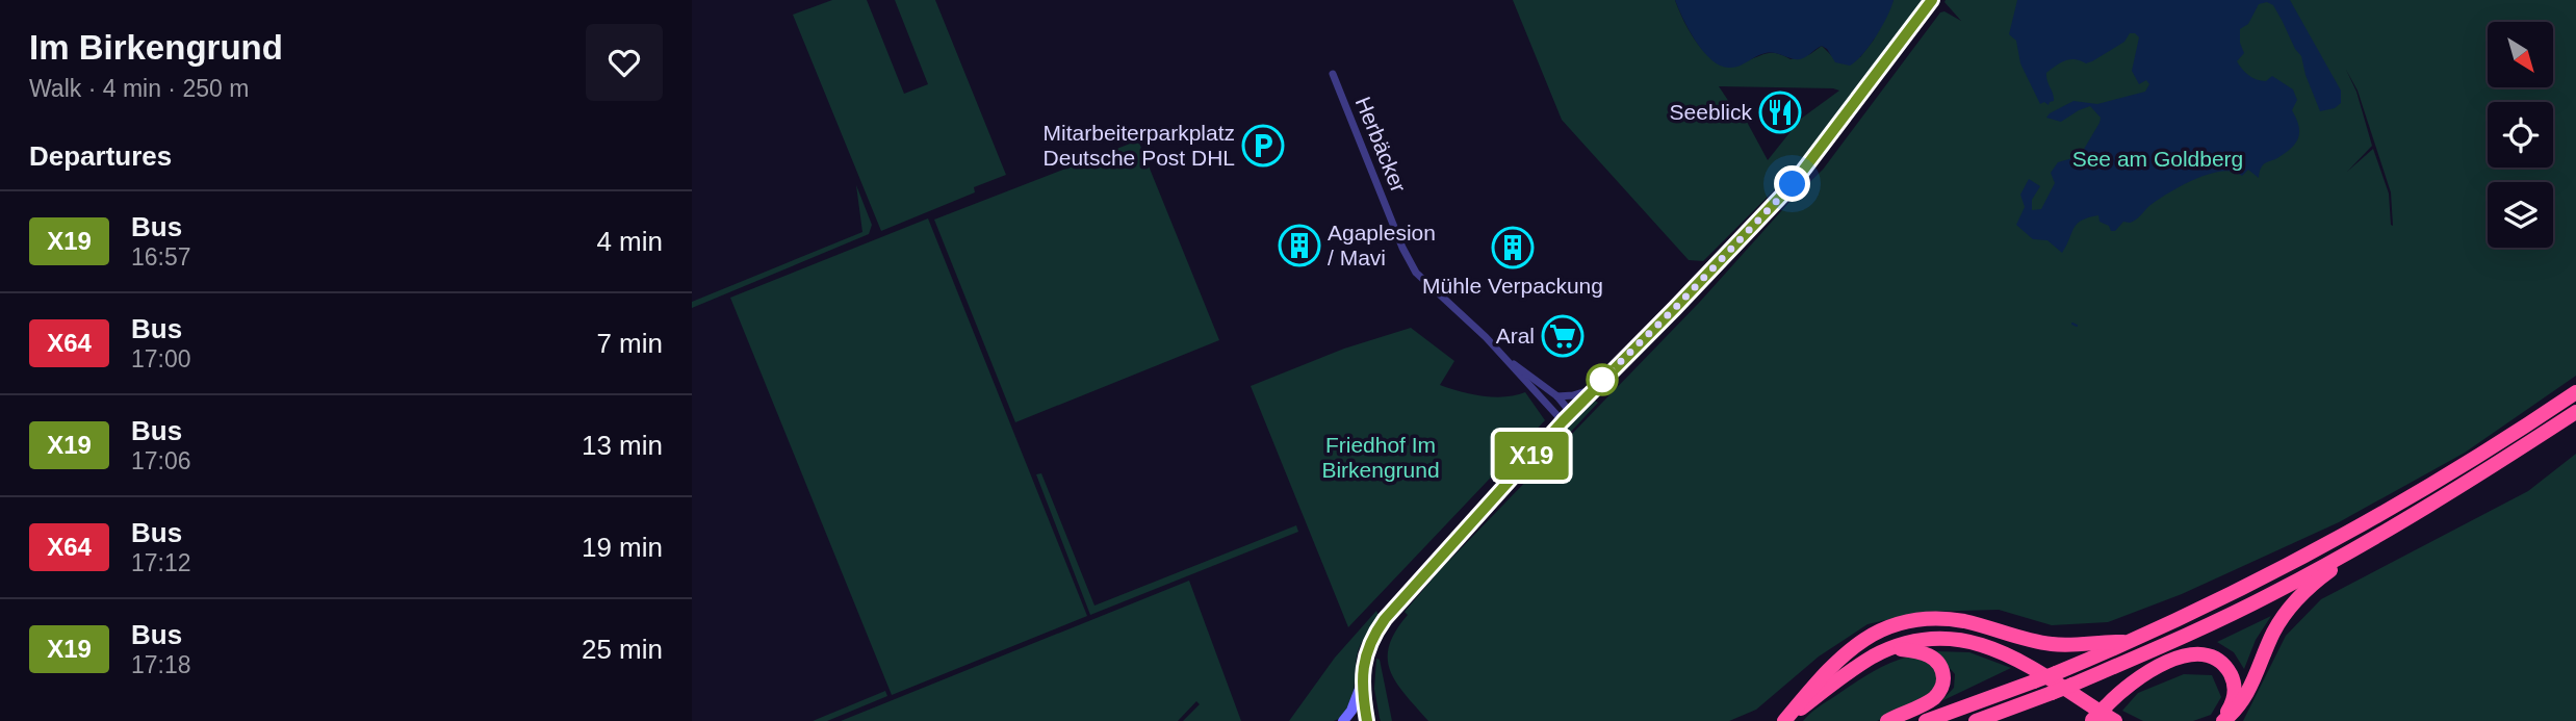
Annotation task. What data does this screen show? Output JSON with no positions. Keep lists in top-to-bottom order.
{
  "streets": {
    "street": ["Herbäcker"]
  },
  "parks": ["See am Goldberg", "Friedhof Im Birkengrund"],
  "places": {
    "restaurant": ["Seeblick"],
    "parking": ["Mitarbeiterparkplatz Deutsche Post DHL"],
    "building": ["Agaplesion / Mavi", "Mühle Verpackung"],
    "supermarket": ["Aral"]
  },
  "lines": ["bus line X19"],
  "north": "bottom right",
  "page": {
    "heading": [
      ["Im Birkengrund", "Walk · 4 min · 250 m"],
      "Departures"
    ],
    "on_map": "X19",
    "list": [
      {
        "mark": "X19",
        "name": "Bus",
        "note": "16:57",
        "value": "4 min"
      },
      {
        "mark": "X64",
        "name": "Bus",
        "note": "17:00",
        "value": "7 min"
      },
      {
        "mark": "X19",
        "name": "Bus",
        "note": "17:06",
        "value": "13 min"
      },
      {
        "mark": "X64",
        "name": "Bus",
        "note": "17:12",
        "value": "19 min"
      },
      {
        "mark": "X19",
        "name": "Bus",
        "note": "17:18",
        "value": "25 min"
      }
    ]
  }
}
